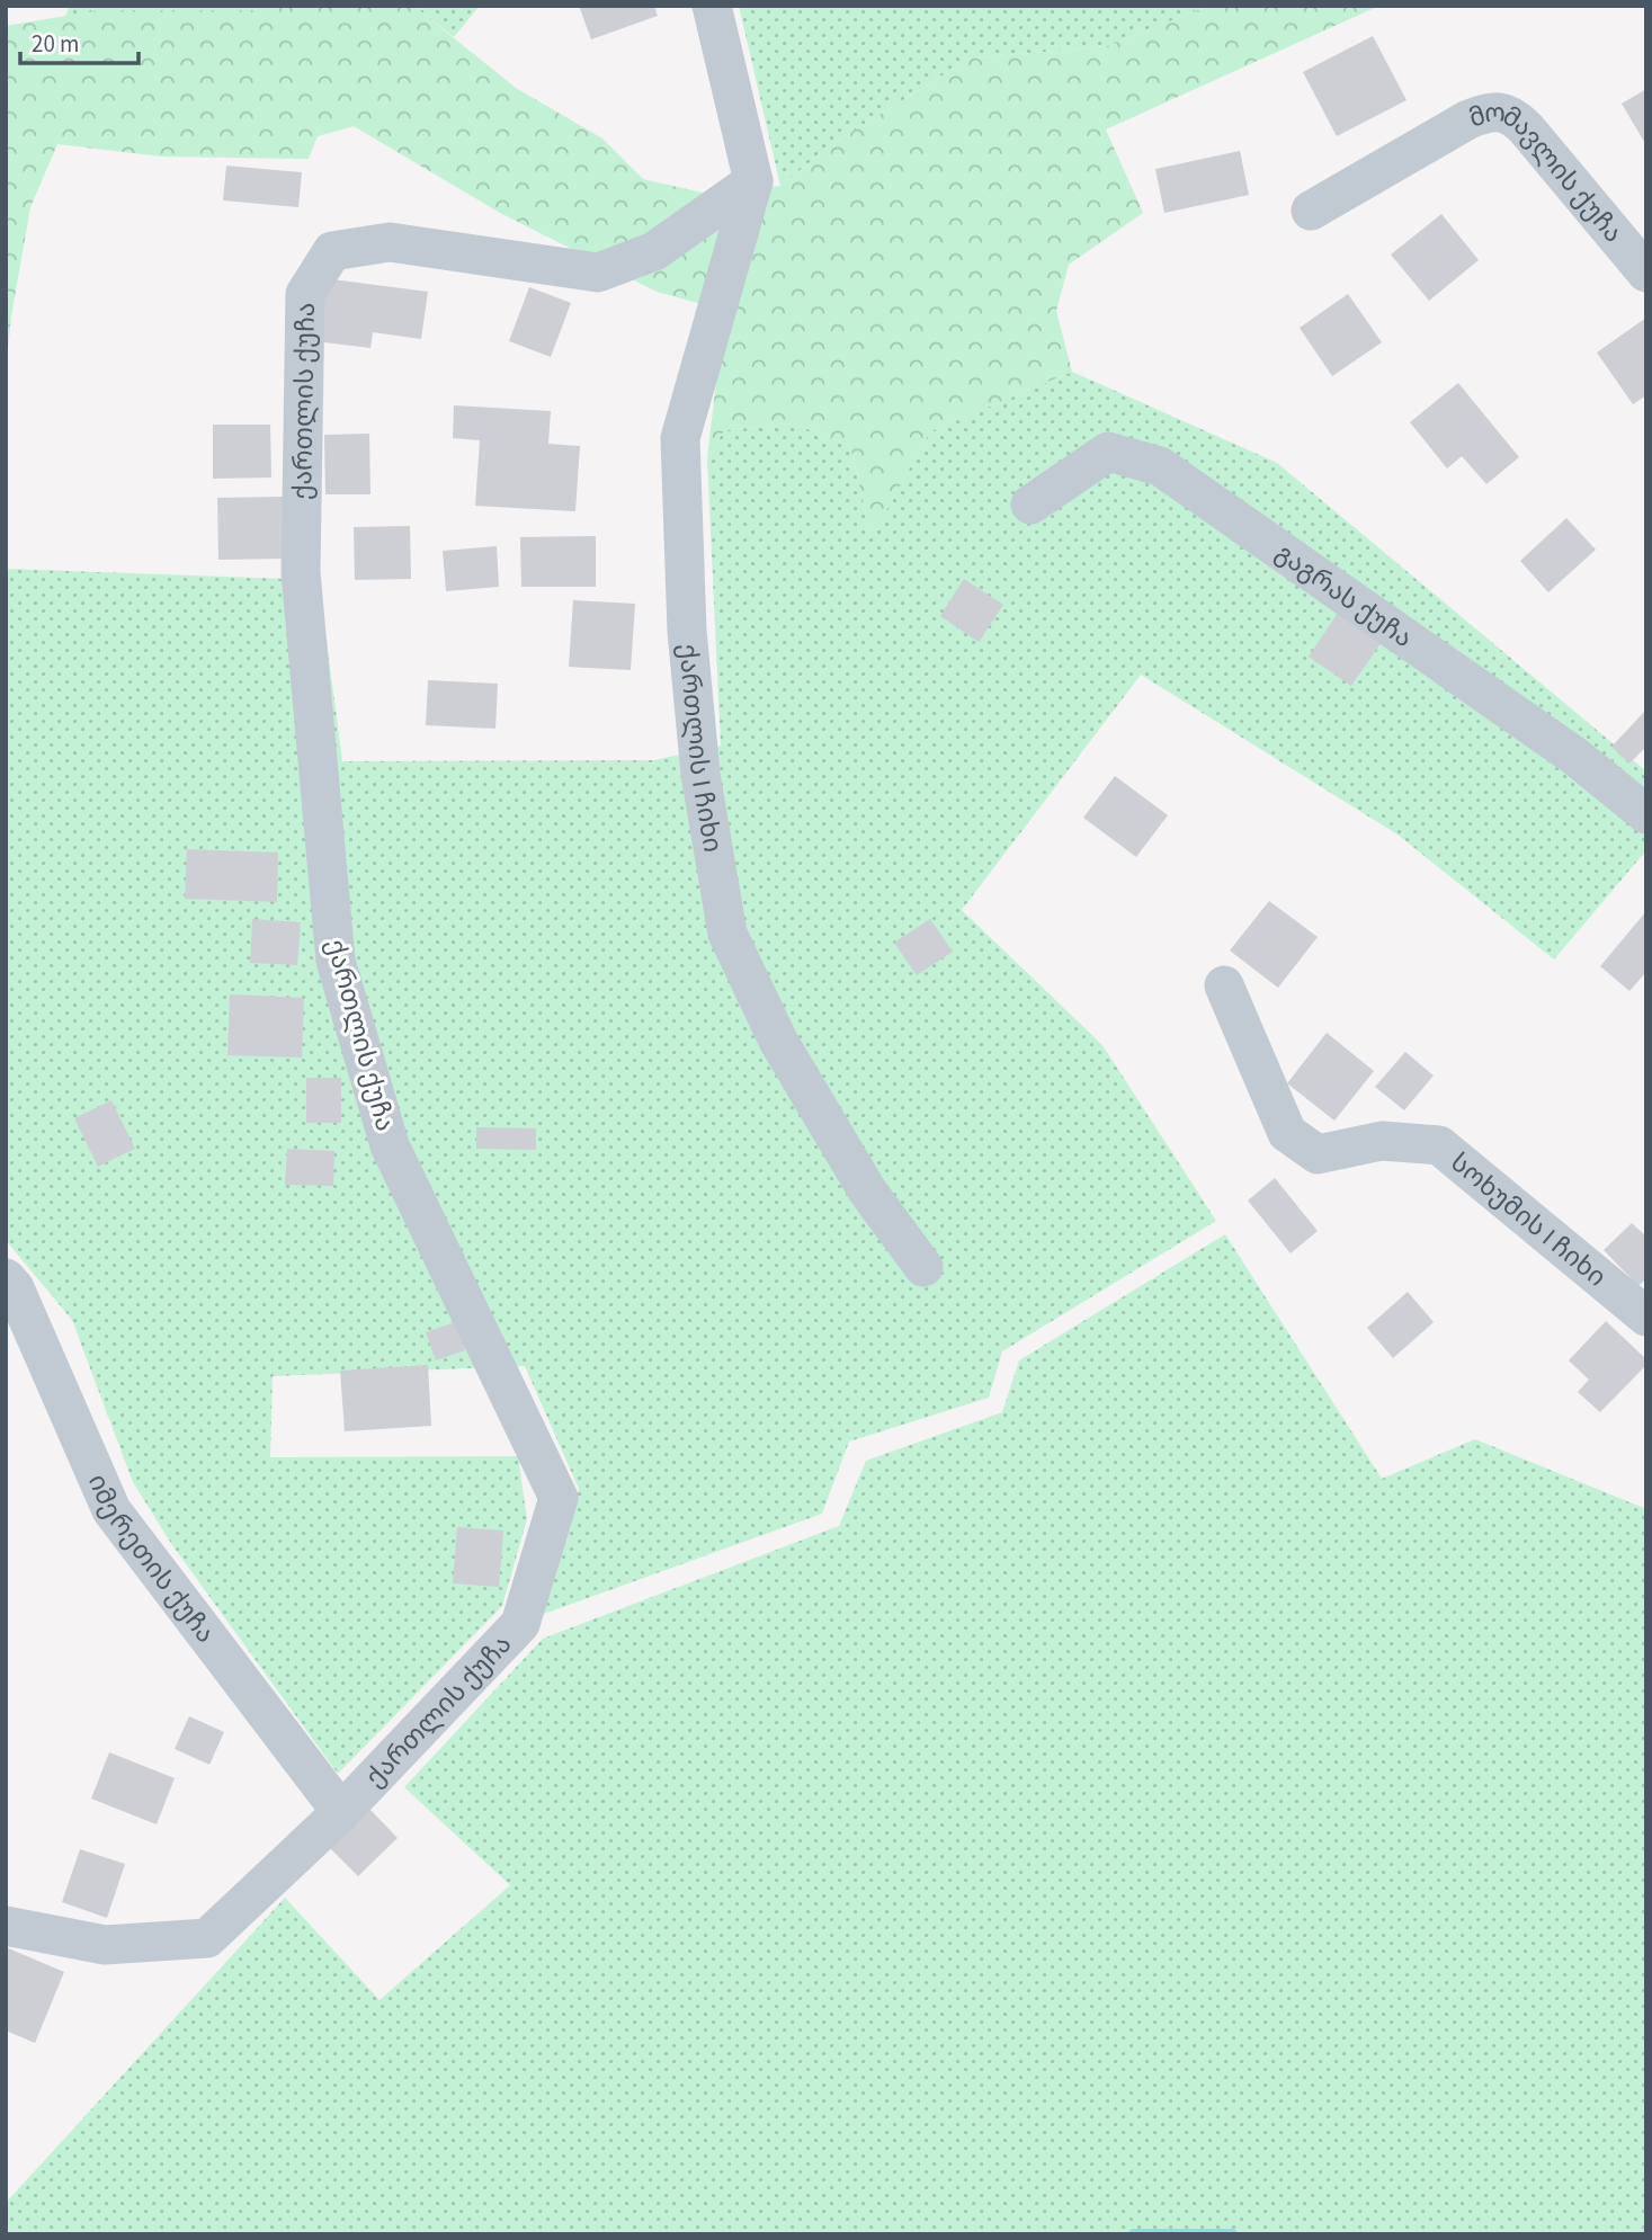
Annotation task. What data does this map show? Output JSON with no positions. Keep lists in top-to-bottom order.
{
  "streets": {
    "street": [
      "მომავლის ქუჩა",
      "ქართლის ქუჩა",
      "გაგრას ქუჩა",
      "ქართლის I ჩიხი",
      "სოხუმის I ჩიხი",
      "იმერეთის ქუჩა"
    ]
  },
  "crossings": [
    ["ქართლის ქუჩა", "ქართლის I ჩიხი"],
    ["ქართლის ქუჩა", "იმერეთის ქუჩა"]
  ],
  "scale_bar": "20 m"
}
